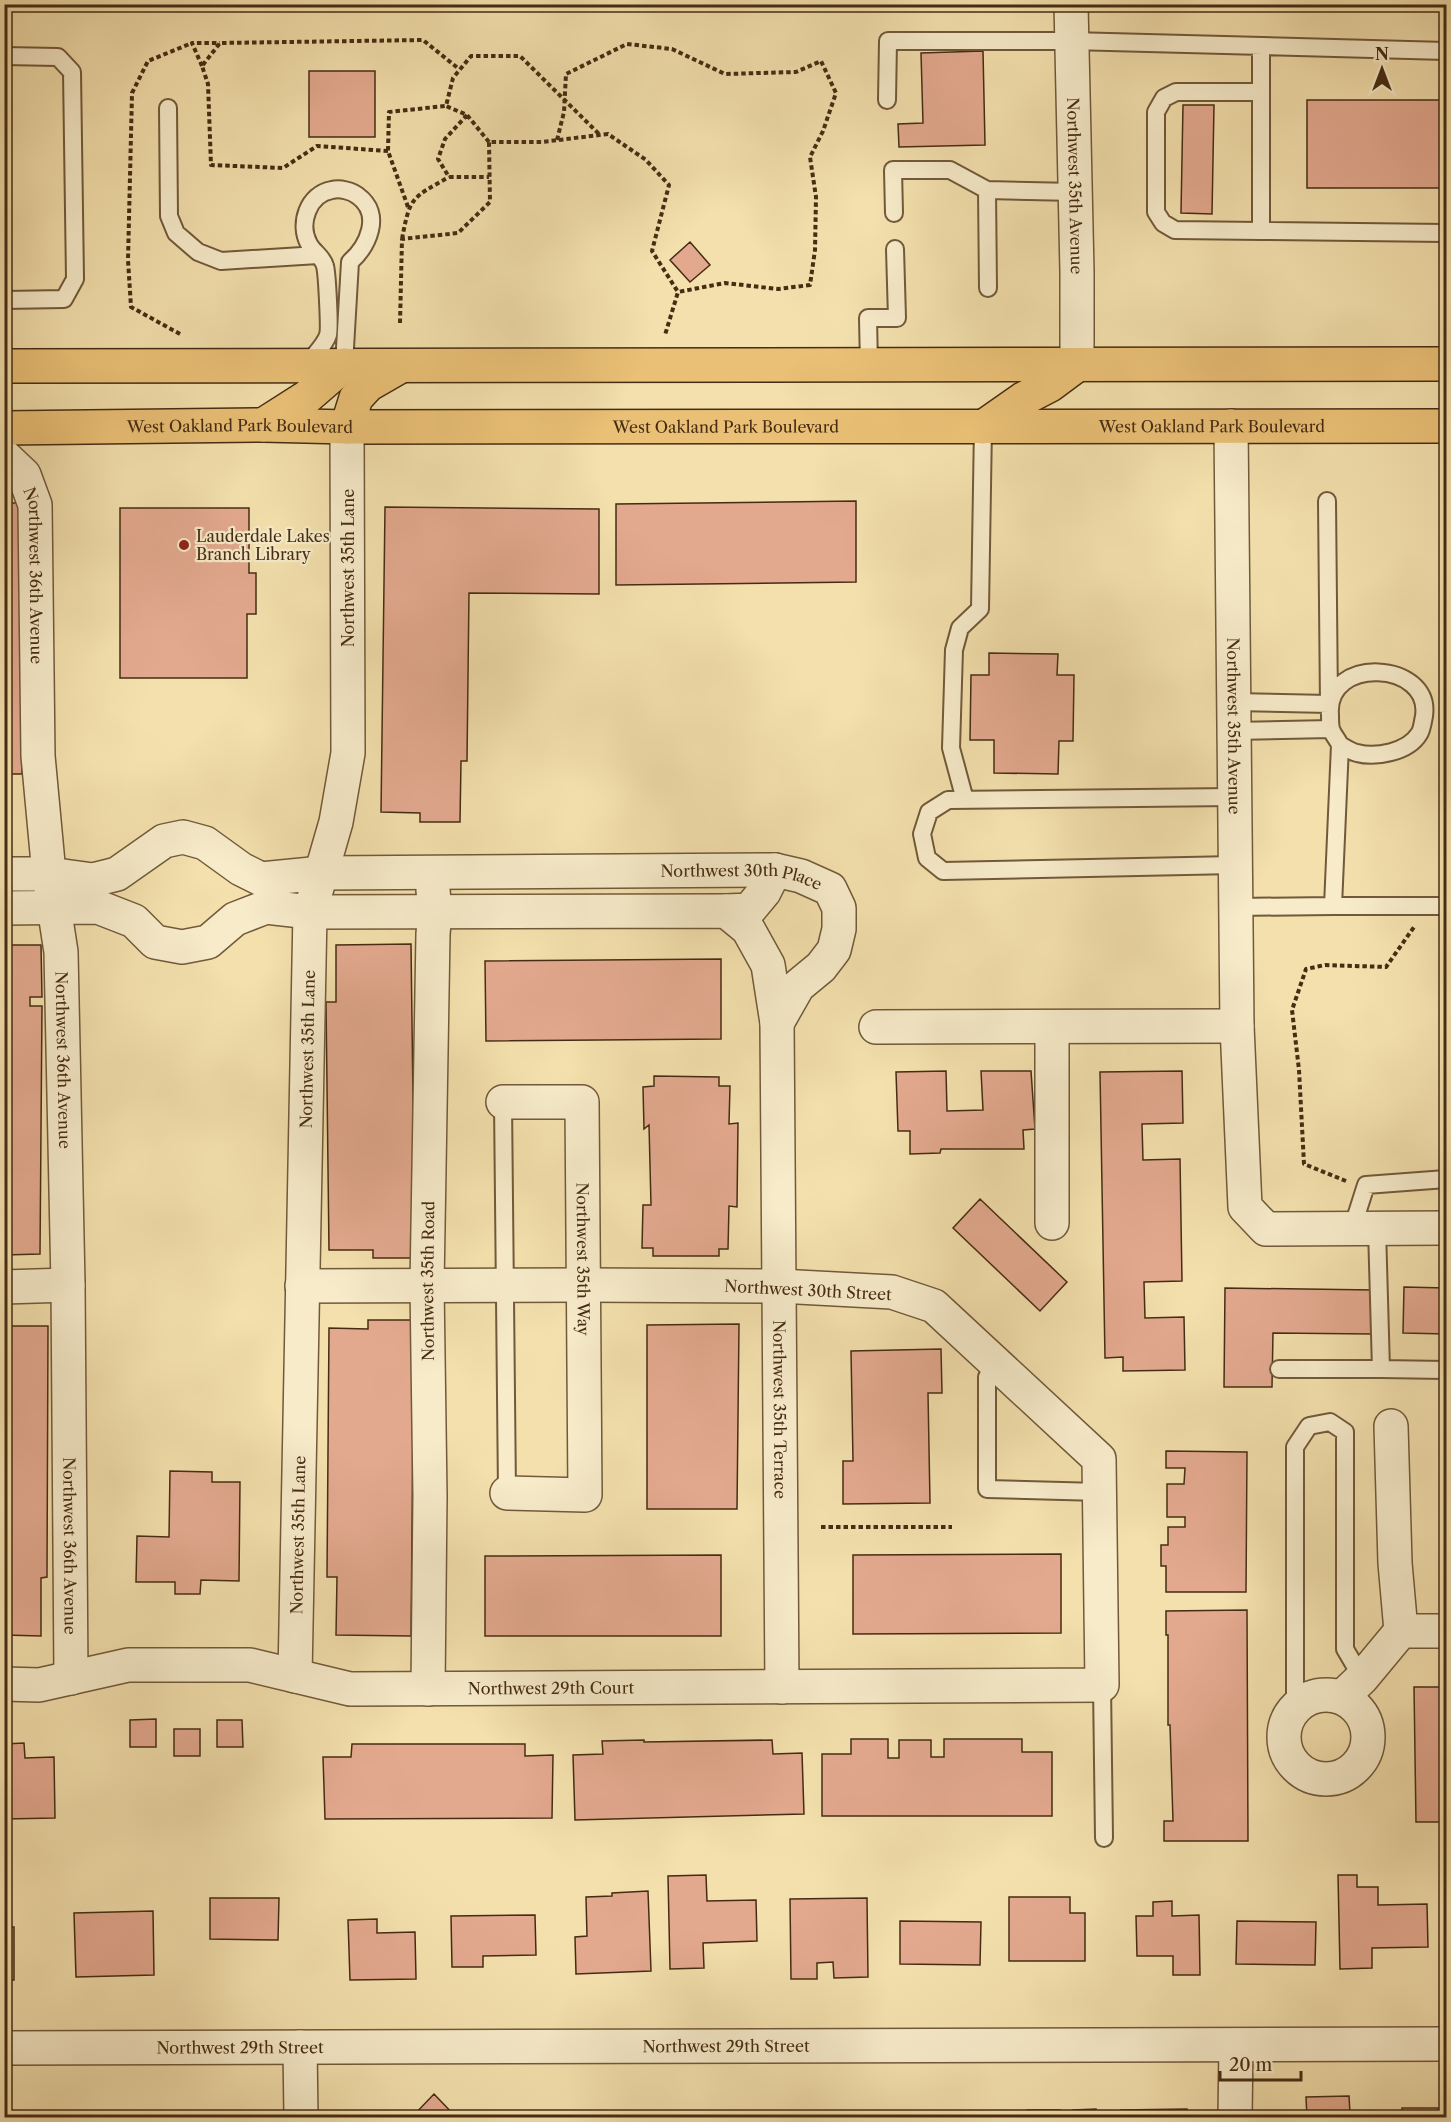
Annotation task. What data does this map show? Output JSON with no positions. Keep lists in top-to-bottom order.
{
  "streets": {
    "main road": ["West Oakland Park Boulevard"],
    "street": [
      "Northwest 35th Avenue",
      "Northwest 35th Lane",
      "Northwest 36th Avenue",
      "Northwest 30th Place",
      "Northwest 35th Way",
      "Northwest 35th Road",
      "Northwest 30th Street",
      "Northwest 35th Terrace",
      "Northwest 29th Court",
      "Northwest 29th Street"
    ]
  },
  "crossings": [
    ["Northwest 35th Avenue", "West Oakland Park Boulevard"],
    ["West Oakland Park Boulevard", "Northwest 35th Lane"],
    ["Northwest 35th Lane", "Northwest 30th Place"],
    ["Northwest 35th Lane", "Northwest 30th Street"],
    ["Northwest 35th Lane", "Northwest 29th Court"],
    ["Northwest 36th Avenue", "Northwest 30th Place"],
    ["Northwest 36th Avenue", "Northwest 29th Court"],
    ["Northwest 30th Place", "Northwest 35th Road"],
    ["Northwest 30th Place", "Northwest 35th Terrace"],
    ["Northwest 35th Way", "Northwest 30th Street"],
    ["Northwest 35th Road", "Northwest 30th Street"],
    ["Northwest 35th Road", "Northwest 29th Court"],
    ["Northwest 30th Street", "Northwest 35th Terrace"],
    ["Northwest 30th Street", "Northwest 29th Court"],
    ["Northwest 35th Terrace", "Northwest 29th Court"]
  ],
  "places": ["Lauderdale Lakes Branch Library"],
  "scale_bar": "20 m",
  "north": "top"
}
